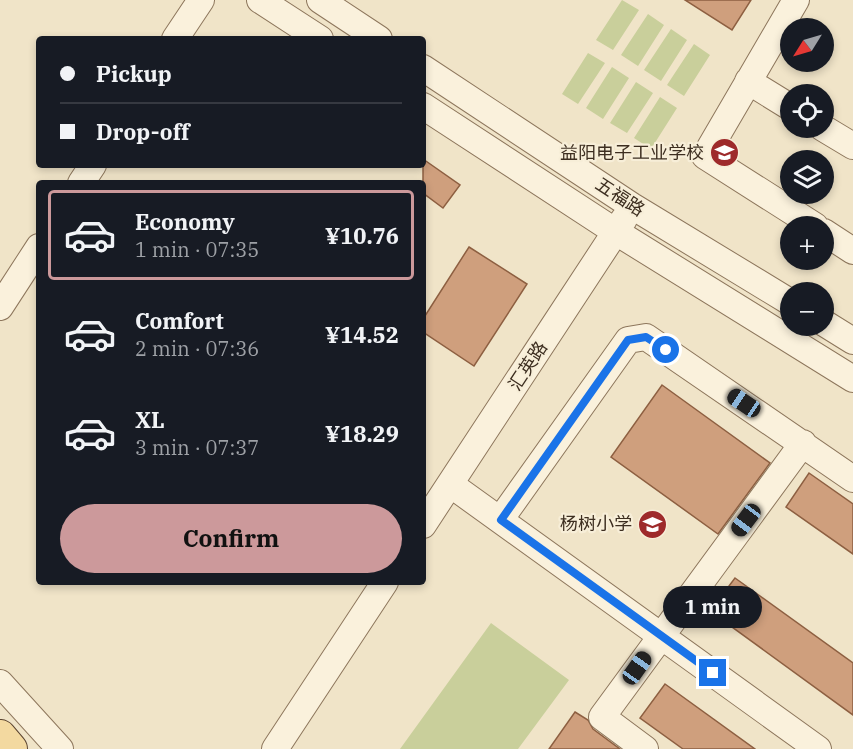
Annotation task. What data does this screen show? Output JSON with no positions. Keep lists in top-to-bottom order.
{
  "streets": {
    "street": ["五福路", "汇英路"]
  },
  "crossings": [
    ["五福路", "汇英路"]
  ],
  "places": {
    "school or university": ["益阳电子工业学校", "杨树小学"]
  },
  "north": "bottom left",
  "page": {
    "map_buttons": ["+", "−"],
    "banner": ["Pickup", "Drop-off"],
    "list": [
      {
        "name": "Economy",
        "note": "1 min · 07:35",
        "value": "¥10.76"
      },
      {
        "name": "Comfort",
        "note": "2 min · 07:36",
        "value": "¥14.52"
      },
      {
        "name": "XL",
        "note": "3 min · 07:37",
        "value": "¥18.29"
      }
    ],
    "buttons": "Confirm",
    "bubble": "1 min"
  }
}
